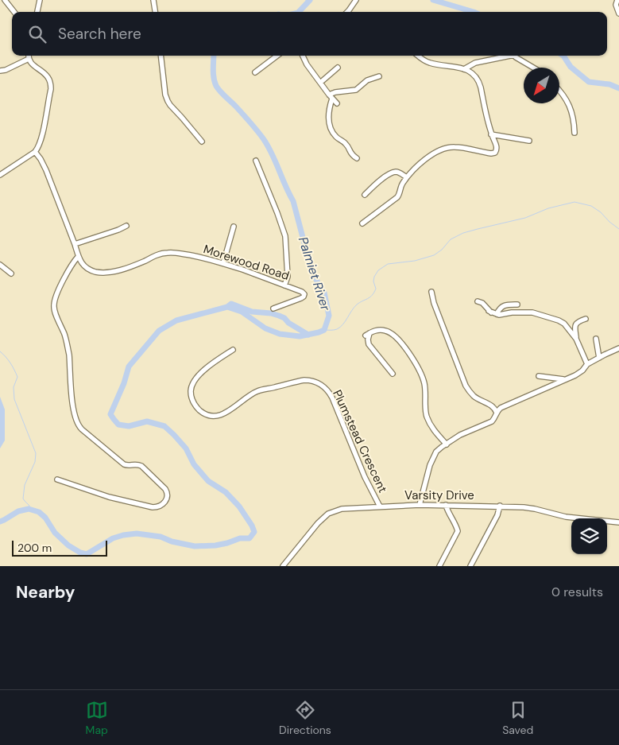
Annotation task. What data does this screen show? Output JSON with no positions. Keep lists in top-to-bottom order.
{
  "streets": {
    "street": ["Morewood Road", "Plumstead Crescent", "Varsity Drive"]
  },
  "crossings": [
    ["Plumstead Crescent", "Varsity Drive"]
  ],
  "water": ["Palmiet River"],
  "scale_bar": "200 m",
  "north": "bottom left",
  "page": {
    "search": "Search here",
    "scale": "200 m",
    "heading": ["Nearby", "0 results"],
    "nav": ["Map", "Directions", "Saved"]
  }
}
